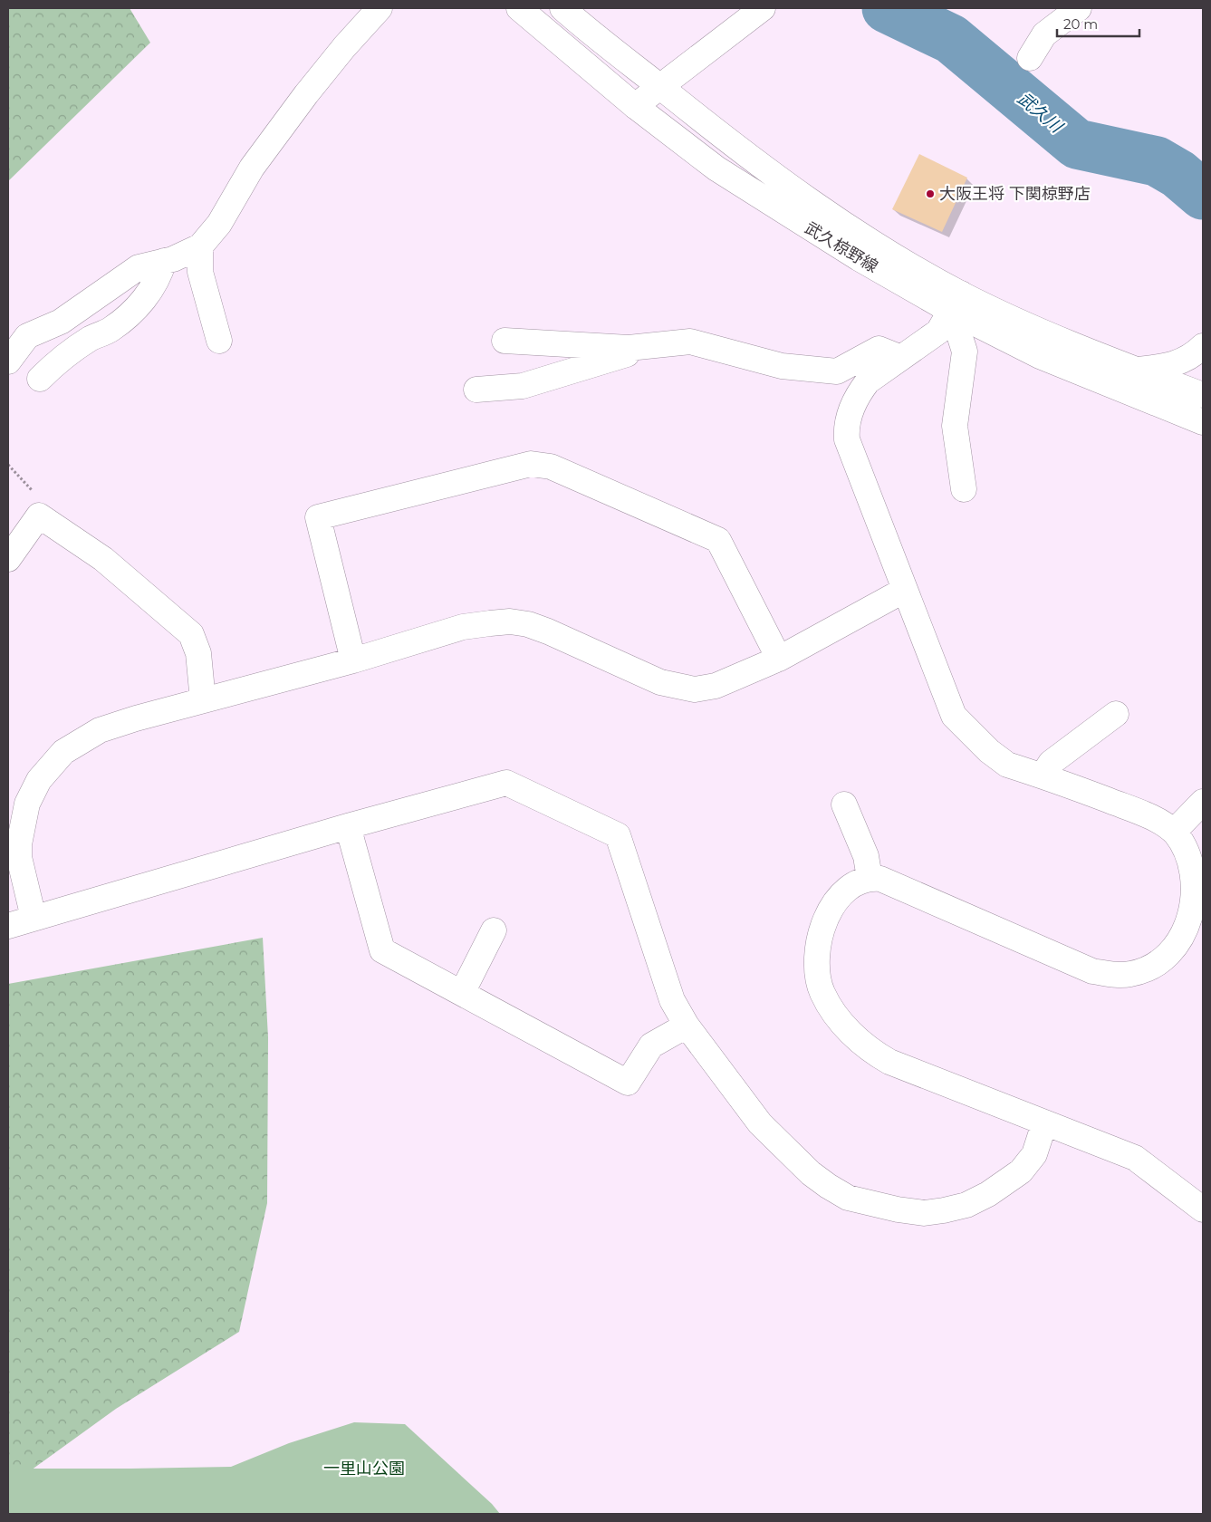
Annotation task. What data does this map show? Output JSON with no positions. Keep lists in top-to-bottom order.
{
  "streets": {
    "street": ["武久椋野線"]
  },
  "water": ["武久川"],
  "parks": ["一里山公園"],
  "places": ["大阪王将 下関椋野店"],
  "scale_bar": "20 m"
}
